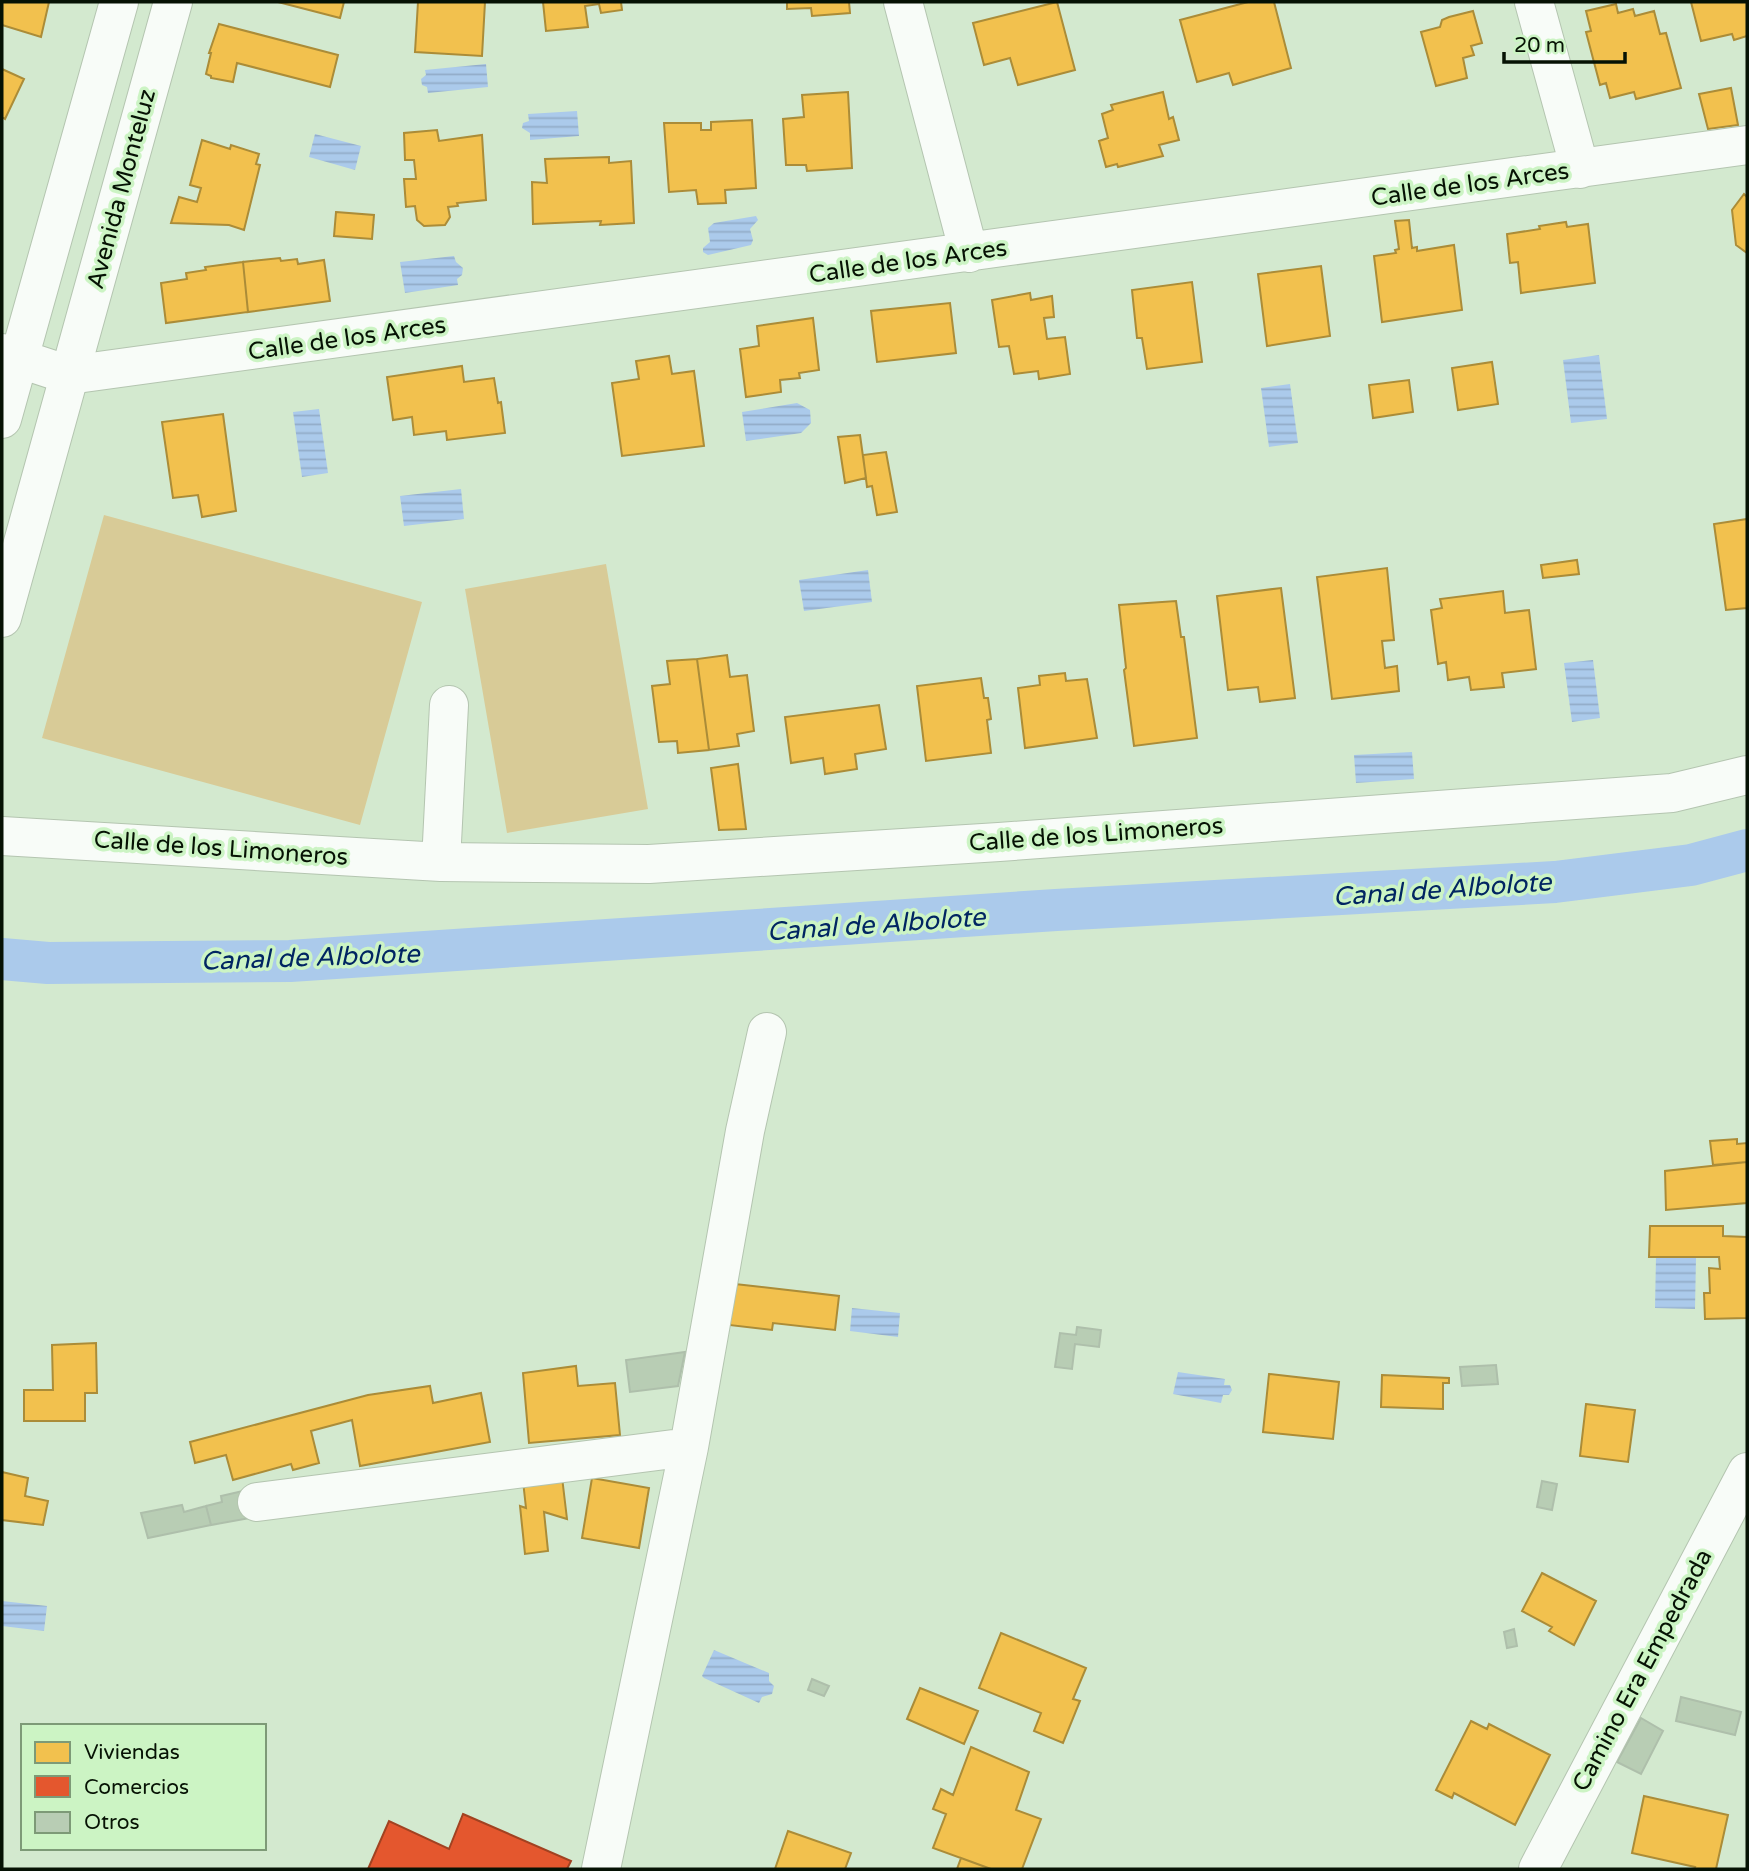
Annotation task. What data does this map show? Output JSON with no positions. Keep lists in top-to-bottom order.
{
  "streets": {
    "street": [
      "Calle de los Arces",
      "Avenida Monteluz",
      "Calle de los Limoneros",
      "Camino Era Empedrada"
    ]
  },
  "crossings": [
    ["Calle de los Arces", "Avenida Monteluz"]
  ],
  "water": ["Canal de Albolote"],
  "legend": ["Viviendas", "Comercios", "Otros"],
  "scale_bar": "20 m"
}
